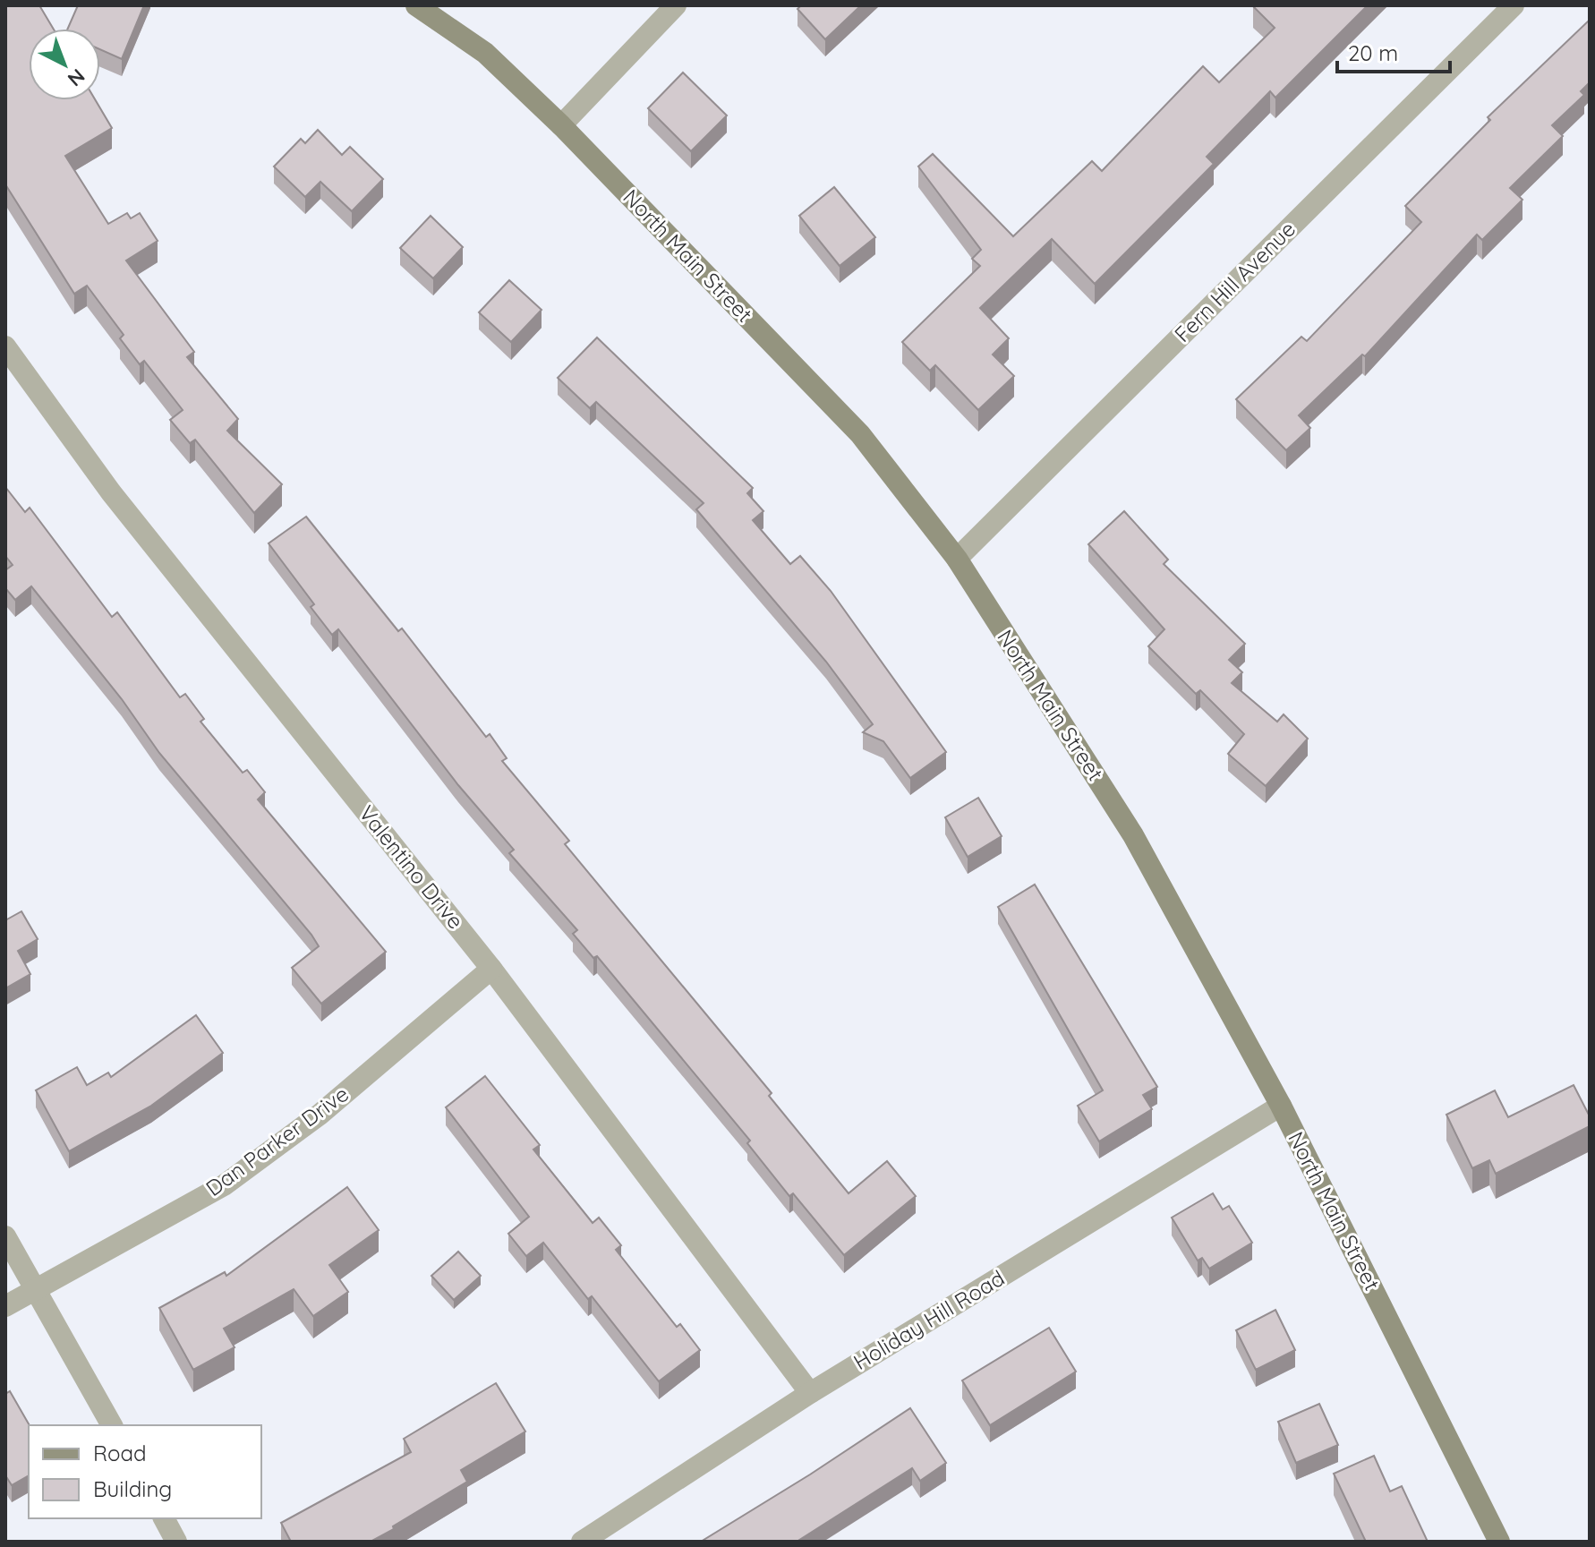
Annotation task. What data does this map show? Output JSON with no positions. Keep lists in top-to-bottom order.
{
  "streets": {
    "main road": ["North Main Street"],
    "street": [
      "Fern Hill Avenue",
      "Valentino Drive",
      "Dan Parker Drive",
      "Holiday Hill Road"
    ]
  },
  "crossings": [
    ["North Main Street", "Fern Hill Avenue"],
    ["North Main Street", "Holiday Hill Road"],
    ["Valentino Drive", "Dan Parker Drive"],
    ["Valentino Drive", "Holiday Hill Road"]
  ],
  "legend": ["Road", "Building"],
  "scale_bar": "20 m",
  "north": "bottom right"
}
